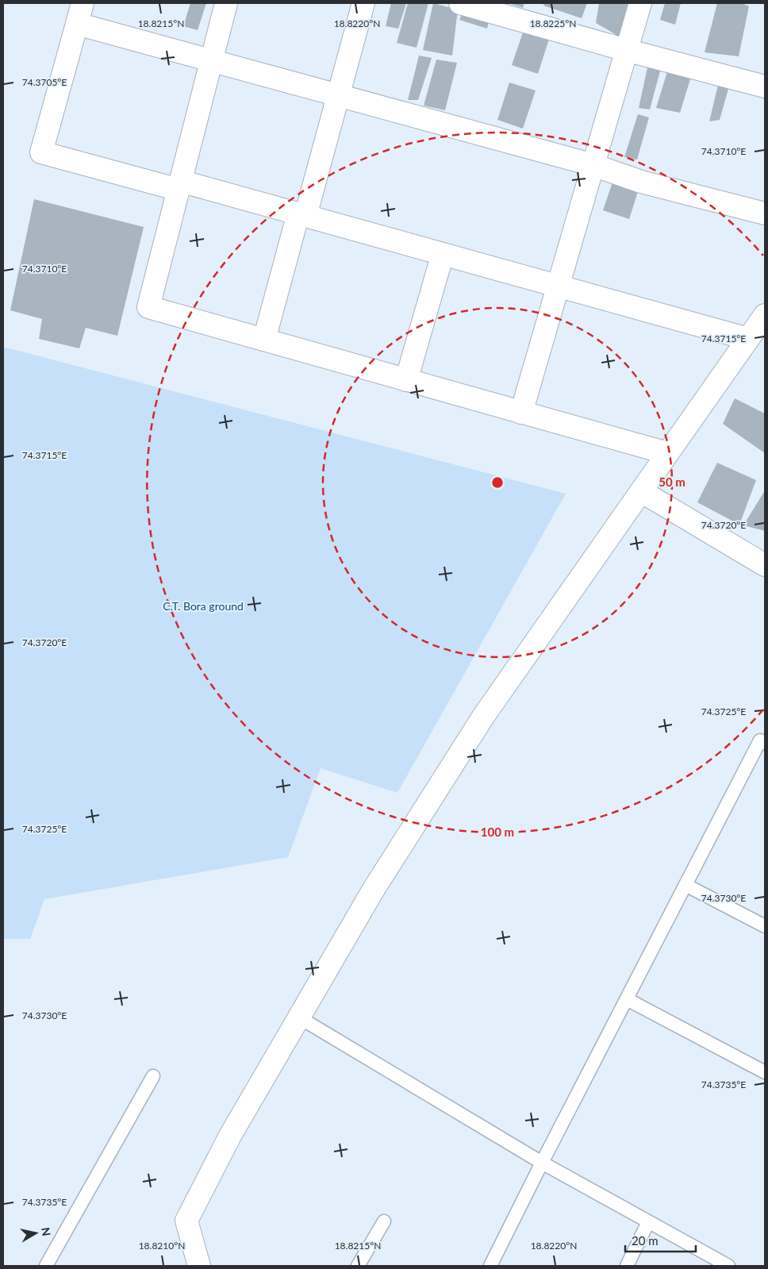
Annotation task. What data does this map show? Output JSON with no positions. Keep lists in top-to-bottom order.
{
  "parks": ["C.T. Bora ground"],
  "scale_bar": "20 m",
  "north": "right",
  "coordinates": [
    "18.8215°N",
    "18.8220°N",
    "18.8225°N",
    "74.3705°E",
    "74.3710°E",
    "74.3715°E",
    "74.3720°E",
    "74.3725°E",
    "74.3730°E",
    "74.3735°E",
    "18.8210°N"
  ],
  "rings": ["50 m", "100 m"]
}
